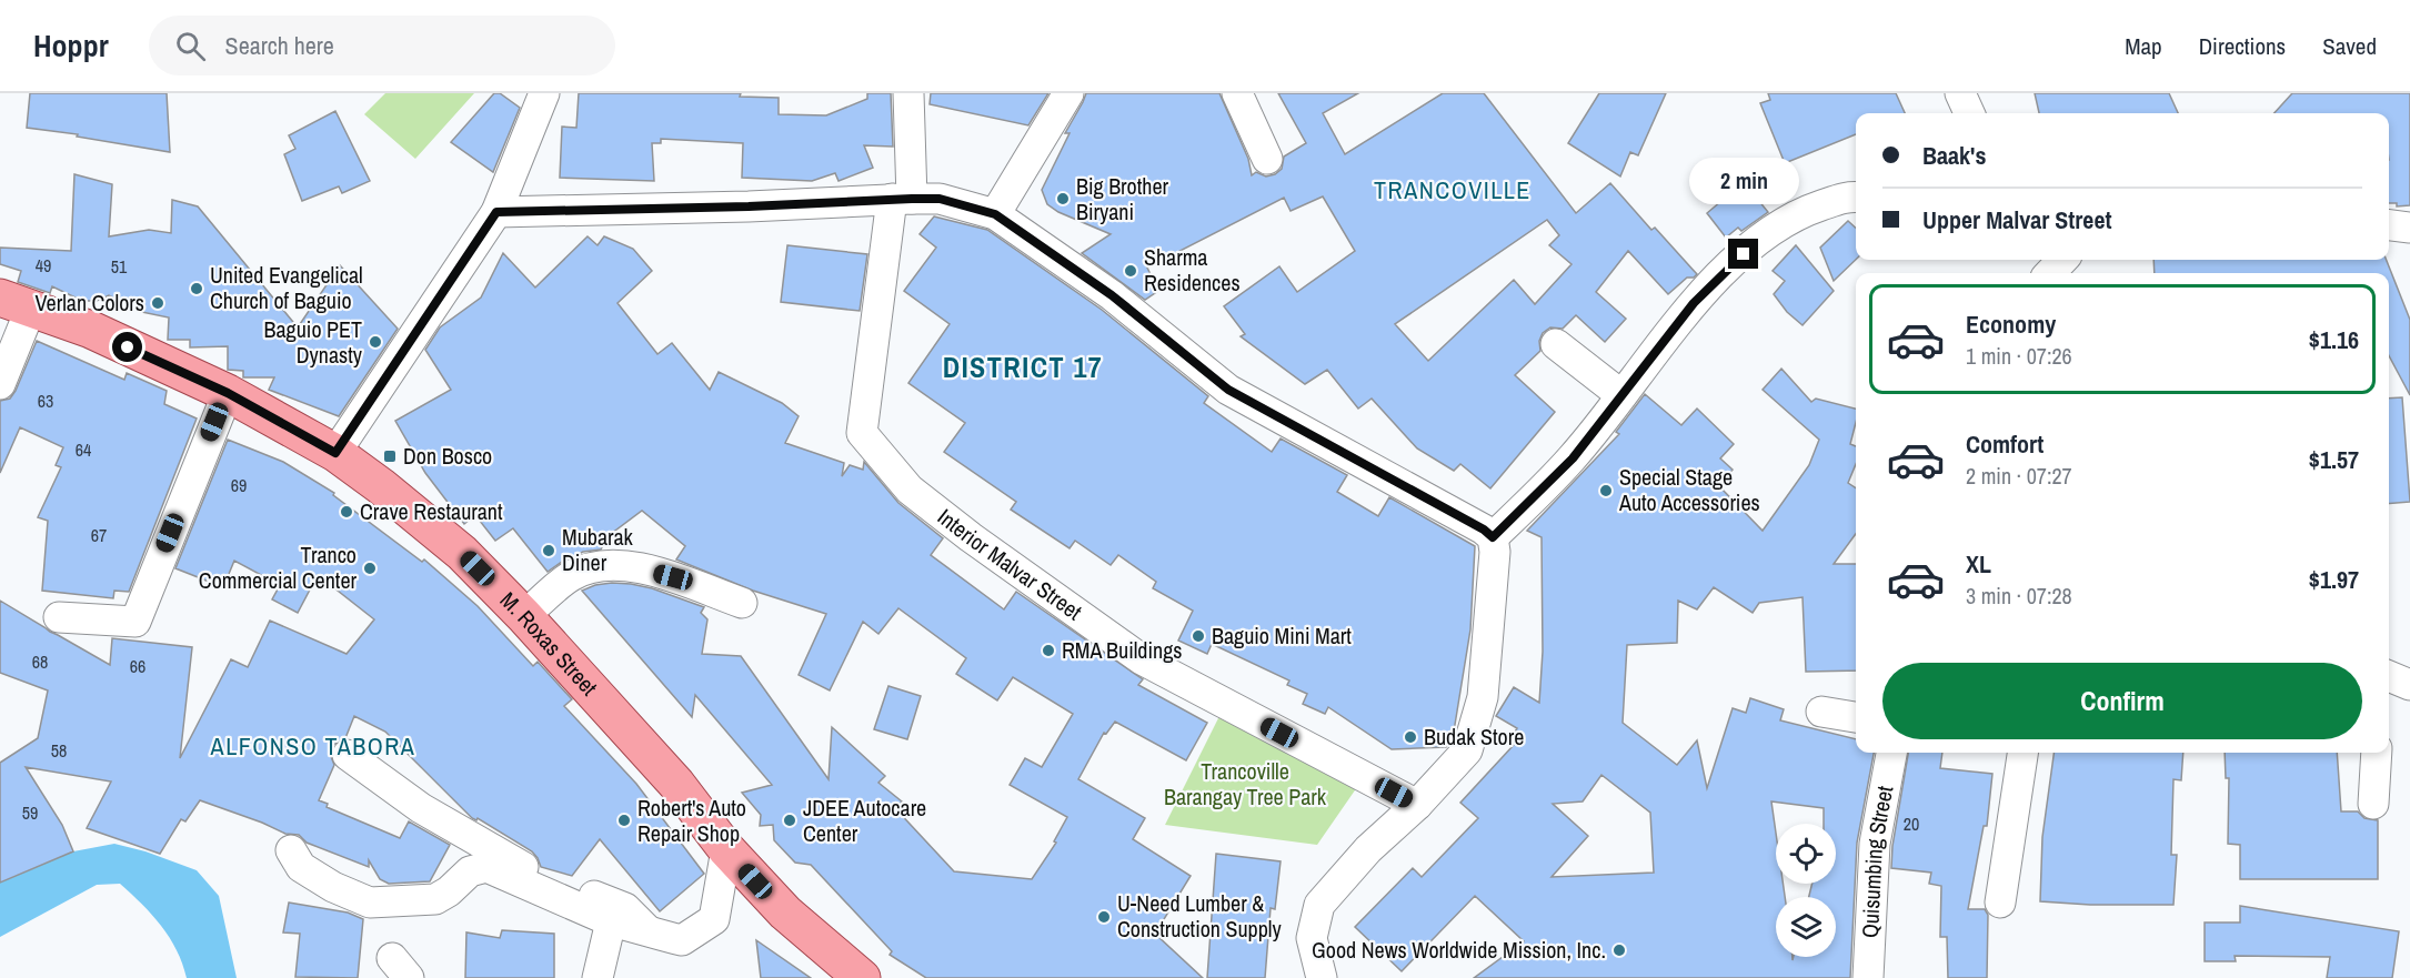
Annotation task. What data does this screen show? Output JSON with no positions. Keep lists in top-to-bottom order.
{
  "streets": {
    "main road": ["M. Roxas Street"],
    "street": ["Interior Malvar Street", "Quisumbing Street"]
  },
  "districts": ["TRANCOVILLE", "DISTRICT 17", "ALFONSO TABORA"],
  "parks": ["Trancoville Barangay Tree Park"],
  "places": {
    "other": [
      "Big Brother Biryani",
      "Sharma Residences",
      "United Evangelical Church of Baguio",
      "Verlan Colors",
      "Baguio PET Dynasty",
      "Special Stage Auto Accessories",
      "Crave Restaurant",
      "Mubarak Diner",
      "Tranco Commercial Center",
      "Baguio Mini Mart",
      "RMA Buildings",
      "Budak Store",
      "Robert's Auto Repair Shop",
      "JDEE Autocare Center",
      "U-Need Lumber & Construction Supply",
      "Good News Worldwide Mission, Inc."
    ],
    "transit": ["Don Bosco"]
  },
  "house_numbers": [
    "49",
    "51",
    "63",
    "64",
    "69",
    "67",
    "68",
    "66",
    "58",
    "59",
    "20"
  ],
  "page": {
    "header": "Hoppr",
    "search": "Search here",
    "nav": ["Map", "Directions", "Saved"],
    "banner": ["Baak's", "Upper Malvar Street"],
    "bubble": "2 min",
    "list": [
      {
        "name": "Economy",
        "note": "1 min · 07:26",
        "value": "$1.16"
      },
      {
        "name": "Comfort",
        "note": "2 min · 07:27",
        "value": "$1.57"
      },
      {
        "name": "XL",
        "note": "3 min · 07:28",
        "value": "$1.97"
      }
    ],
    "buttons": "Confirm"
  }
}
